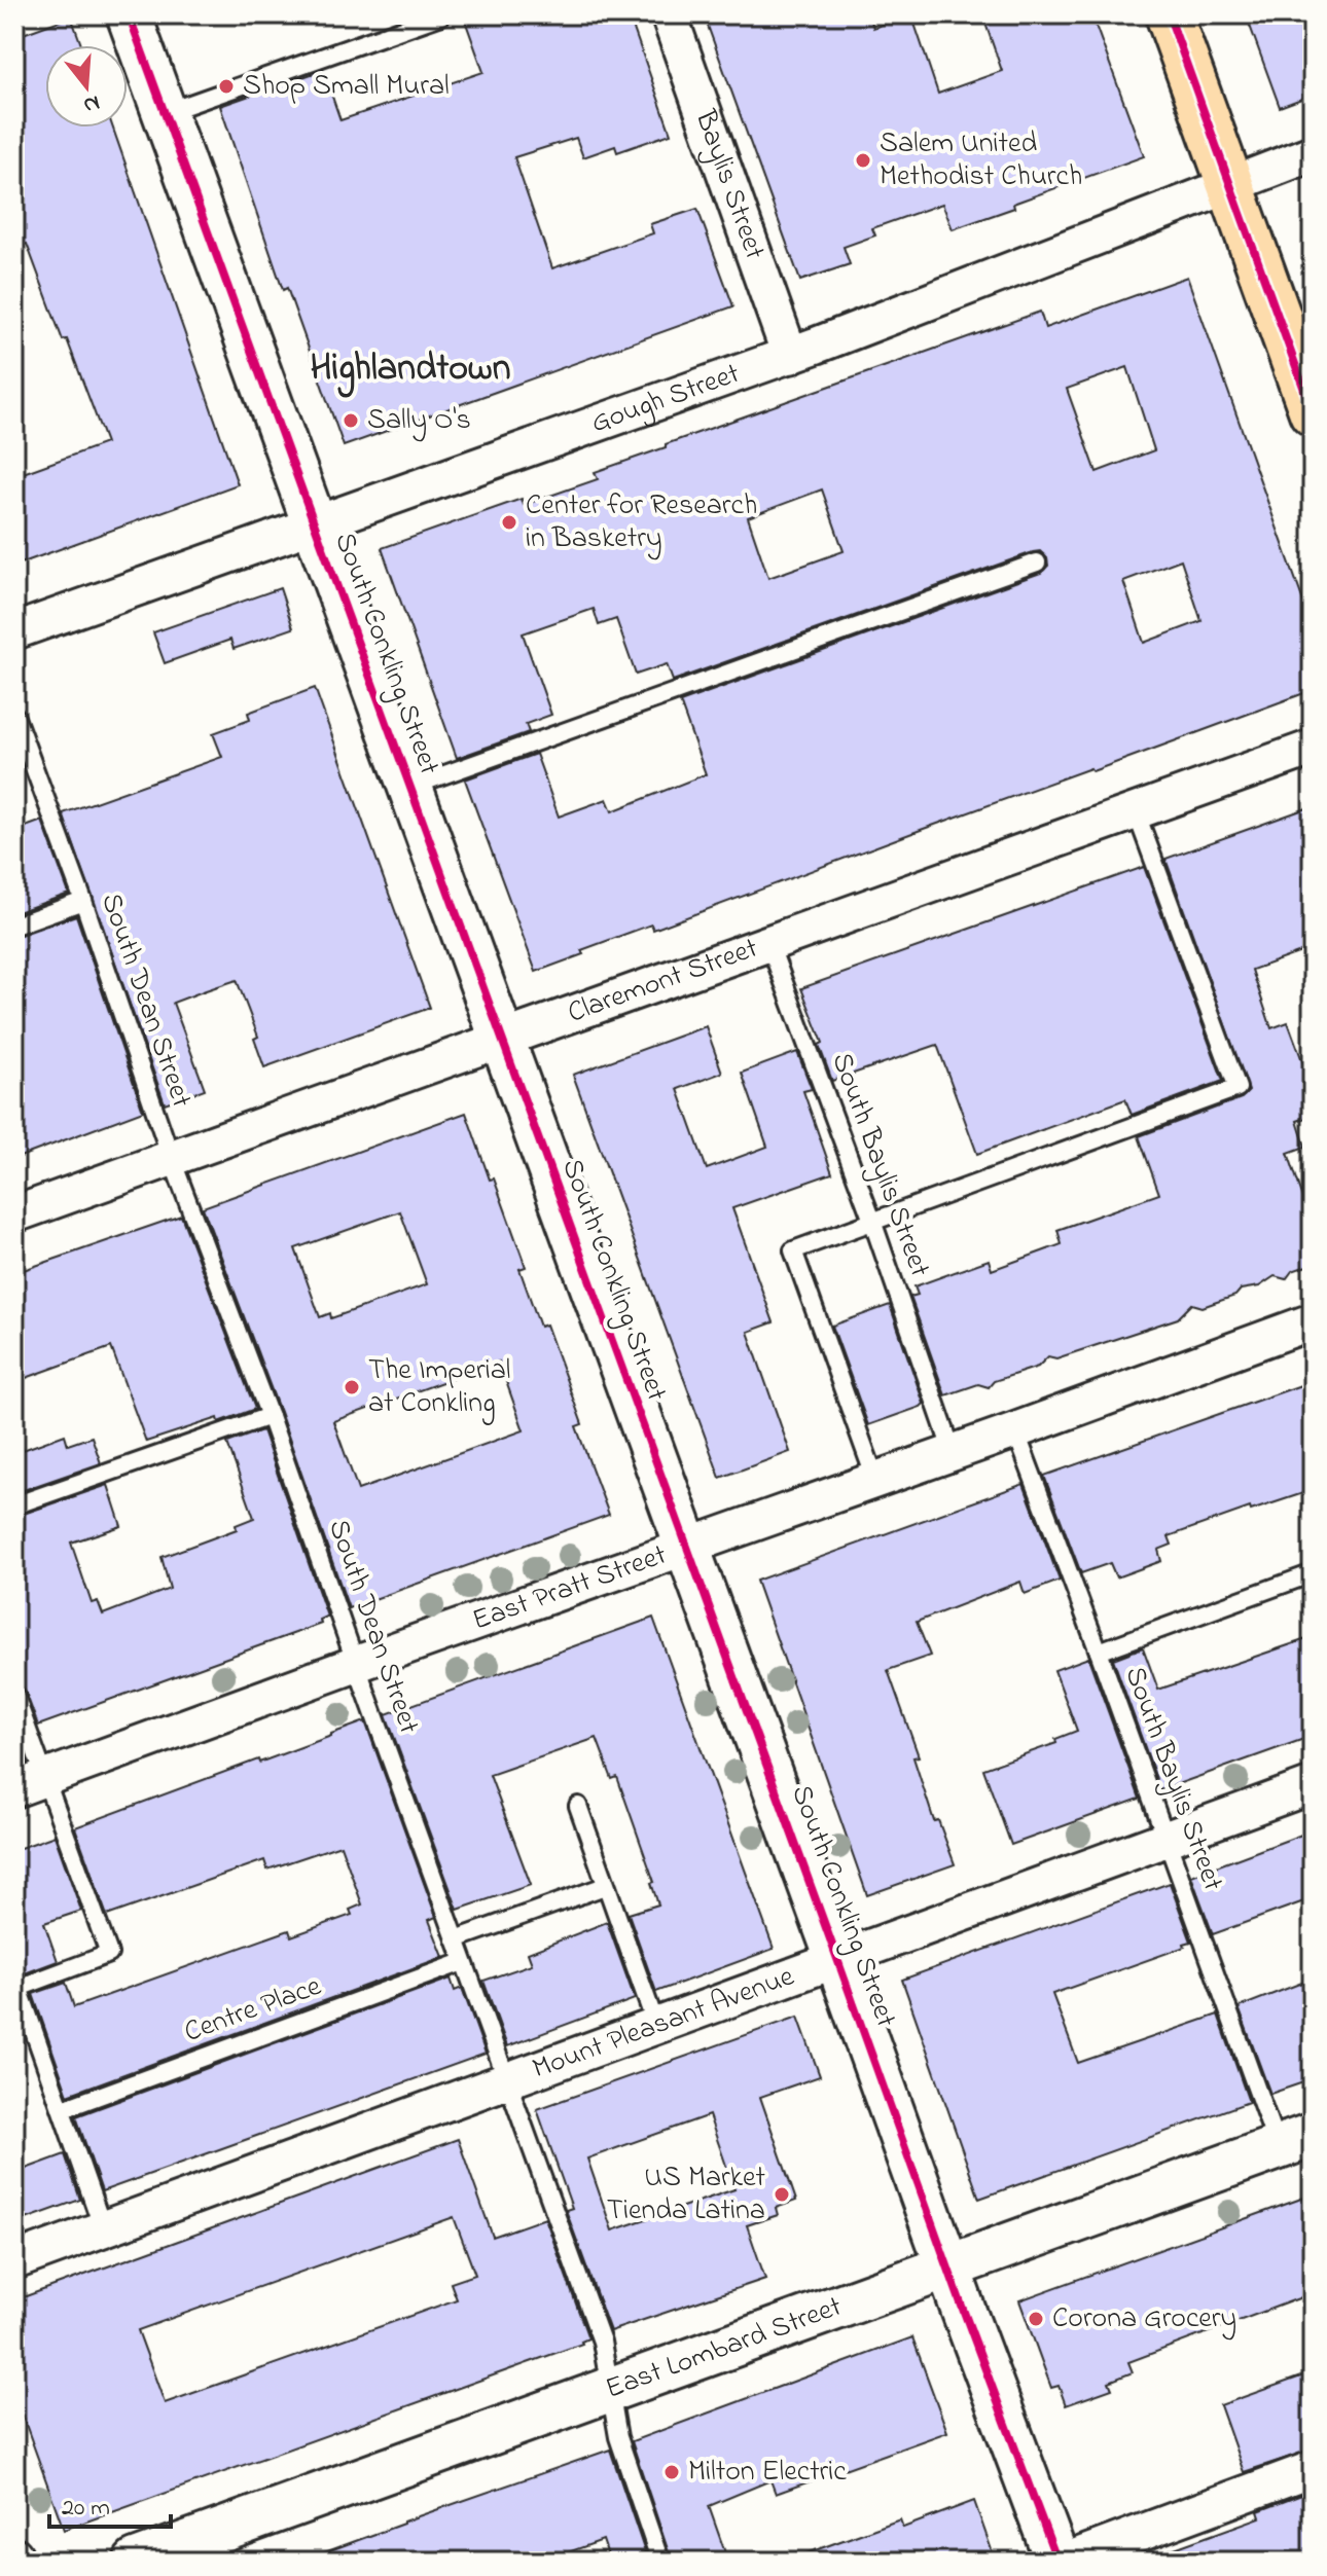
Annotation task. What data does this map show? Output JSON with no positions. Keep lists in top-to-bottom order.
{
  "streets": {
    "street": [
      "Baylis Street",
      "Gough Street",
      "South Conkling Street",
      "Claremont Street",
      "East Pratt Street",
      "Mount Pleasant Avenue",
      "East Lombard Street"
    ],
    "lane": ["South Dean Street", "South Baylis Street", "Centre Place"]
  },
  "crossings": [
    ["Baylis Street", "Gough Street"],
    ["Gough Street", "South Conkling Street"],
    ["South Conkling Street", "Claremont Street"],
    ["South Conkling Street", "East Pratt Street"],
    ["South Conkling Street", "Mount Pleasant Avenue"],
    ["South Conkling Street", "East Lombard Street"],
    ["Claremont Street", "South Dean Street"],
    ["Claremont Street", "South Baylis Street"],
    ["South Dean Street", "East Pratt Street"],
    ["South Dean Street", "Centre Place"],
    ["South Dean Street", "Mount Pleasant Avenue"],
    ["South Dean Street", "East Lombard Street"],
    ["South Baylis Street", "East Pratt Street"],
    ["South Baylis Street", "Mount Pleasant Avenue"],
    ["South Baylis Street", "East Lombard Street"]
  ],
  "districts": ["Highlandtown"],
  "places": [
    "Shop Small Mural",
    "Salem United Methodist Church",
    "Sally O's",
    "Center for Research in Basketry",
    "The Imperial at Conkling",
    "US Market Tienda Latina",
    "Corona Grocery",
    "Milton Electric"
  ],
  "scale_bar": "20 m",
  "north": "bottom"
}
